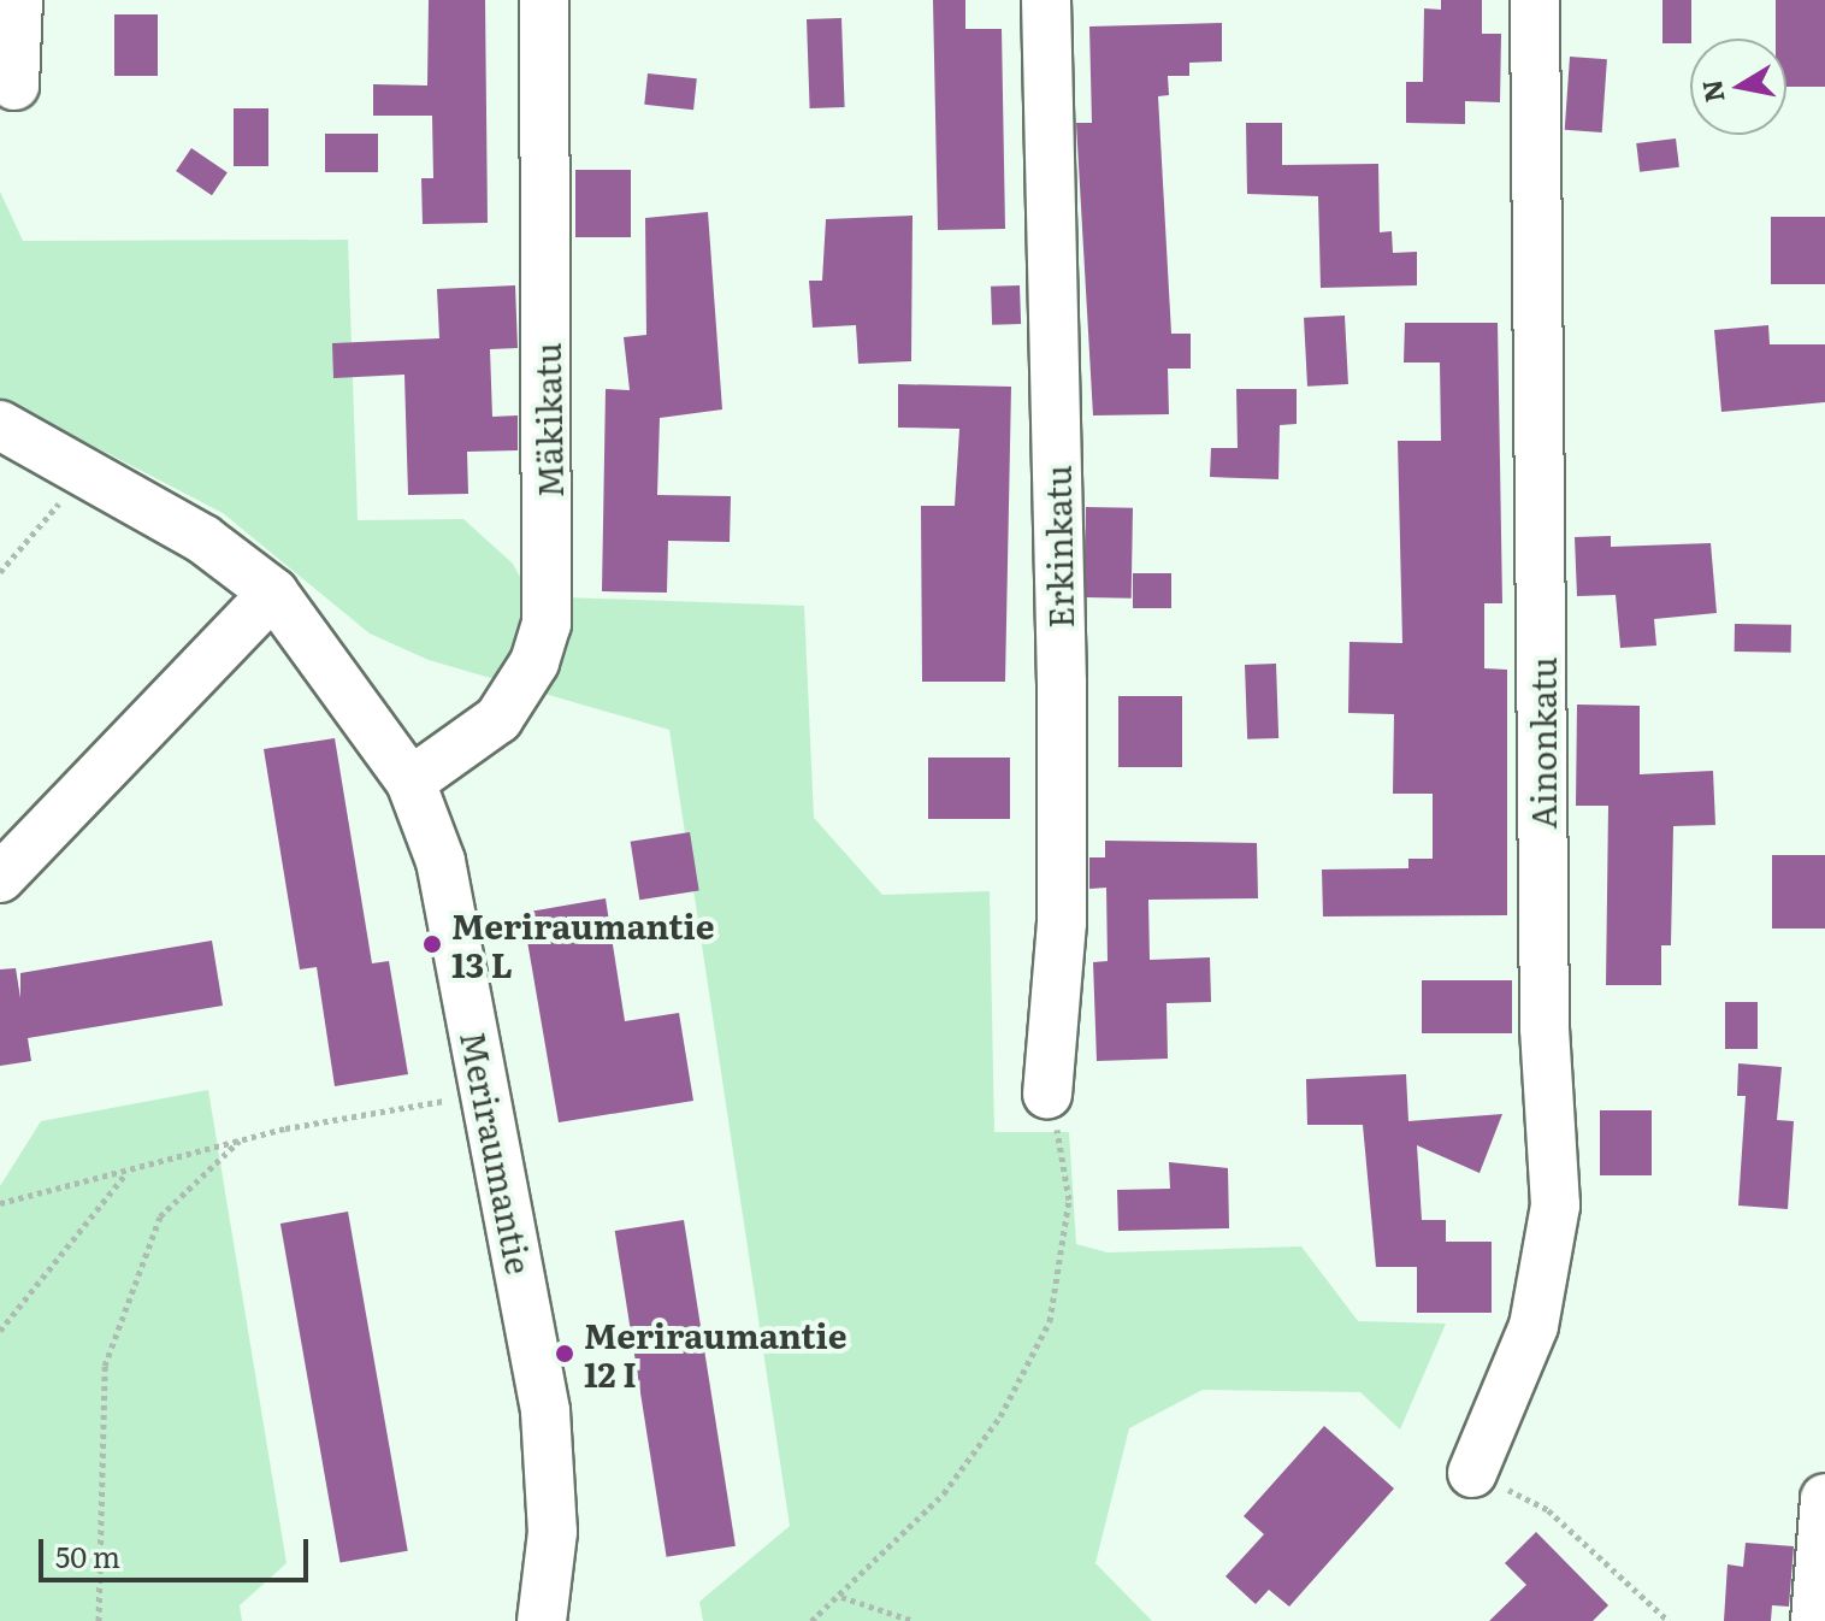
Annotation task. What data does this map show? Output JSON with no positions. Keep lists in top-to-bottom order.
{
  "streets": {
    "street": [
      "Mäkikatu",
      "Erkinkatu",
      "Ainonkatu",
      "Meriraumantie"
    ]
  },
  "crossings": [
    ["Mäkikatu", "Meriraumantie"]
  ],
  "places": ["Meriraumantie 13 L", "Meriraumantie 12 I"],
  "scale_bar": "50 m",
  "north": "left"
}
